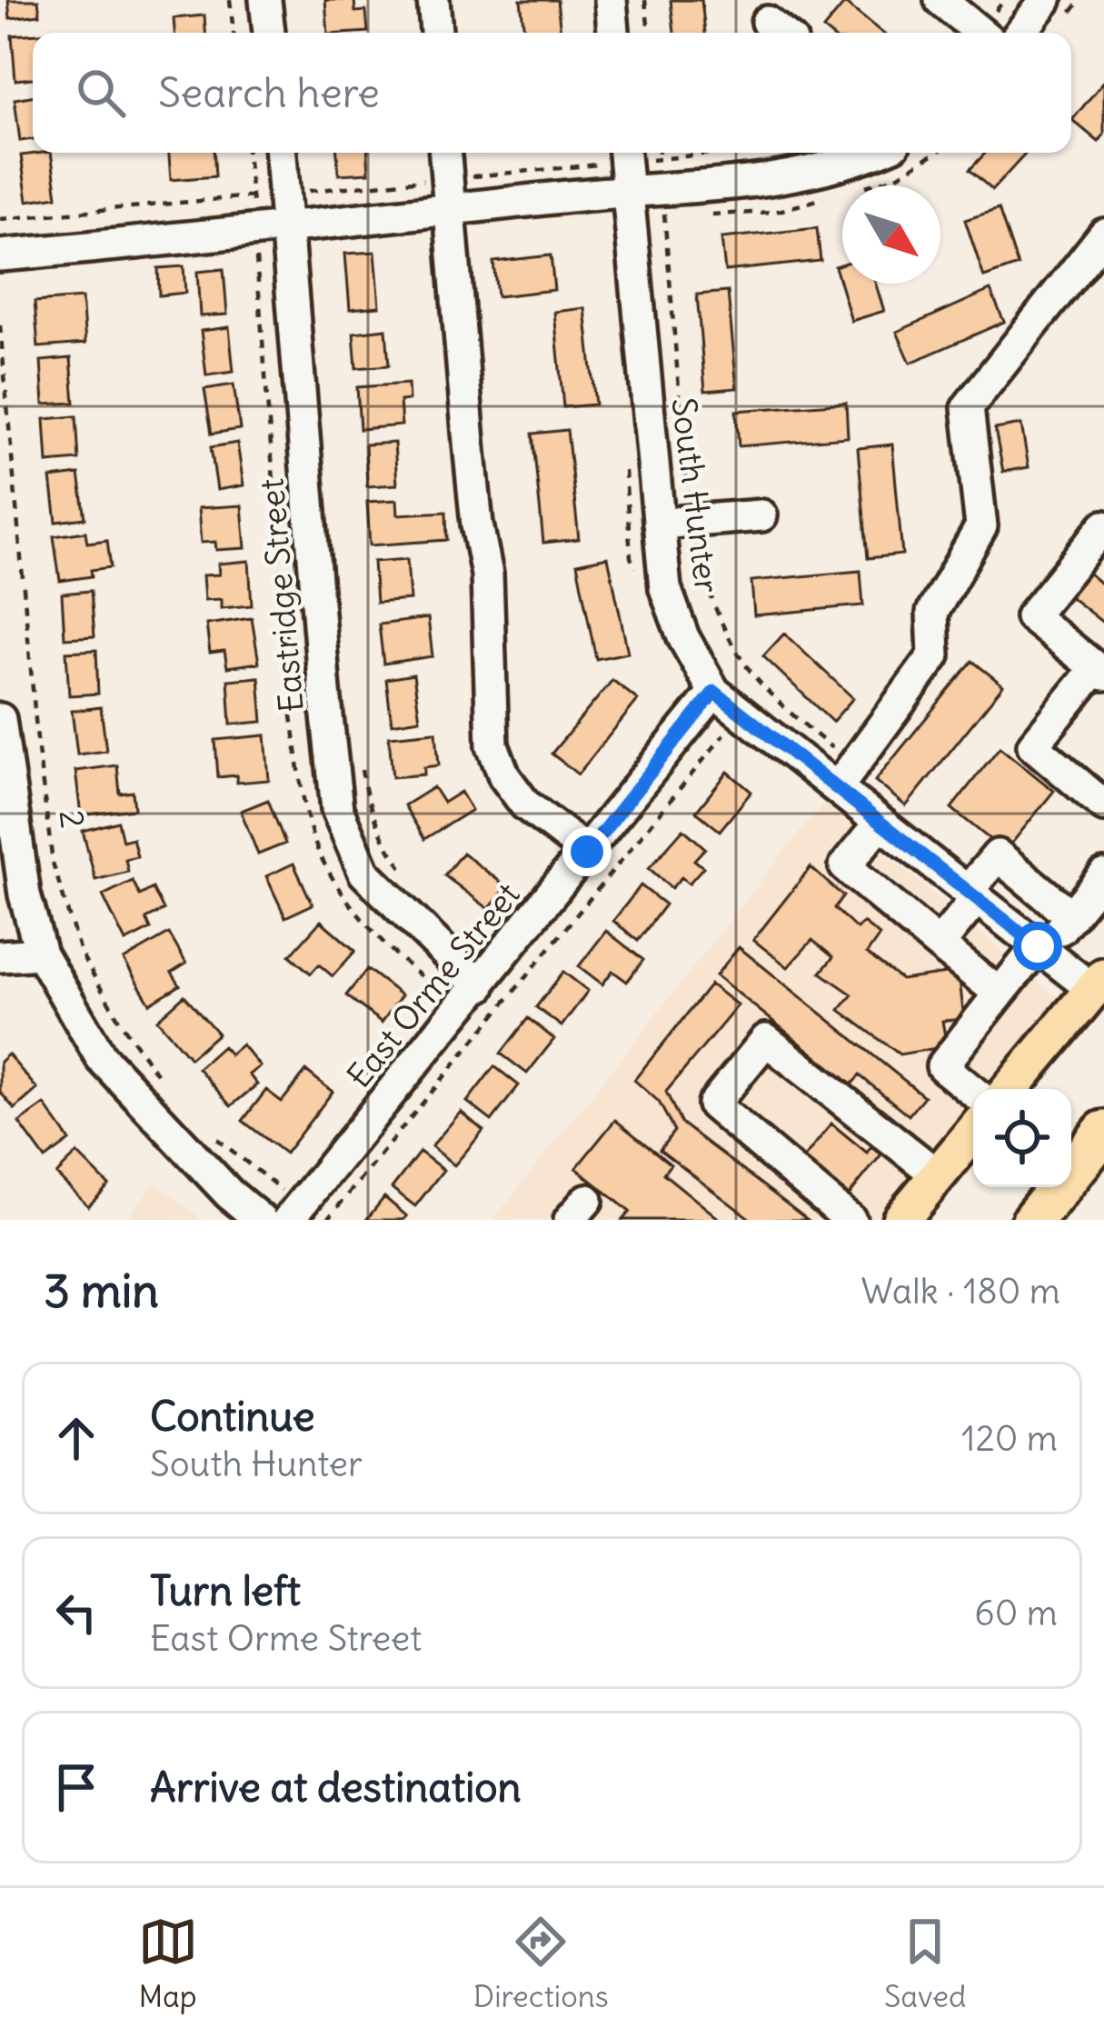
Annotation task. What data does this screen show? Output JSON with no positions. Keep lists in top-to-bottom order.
{
  "streets": {
    "street": ["South Hunter", "Eastridge Street", "East Orme Street"],
    "path": ["2"]
  },
  "crossings": [
    ["South Hunter", "East Orme Street"],
    ["Eastridge Street", "East Orme Street"]
  ],
  "north": "bottom right",
  "page": {
    "search": "Search here",
    "heading": ["3 min", "Walk · 180 m"],
    "list": [
      ["Continue", "South Hunter", "120 m"],
      ["Turn left", "East Orme Street", "60 m"],
      "Arrive at destination"
    ],
    "nav": ["Map", "Directions", "Saved"]
  }
}
